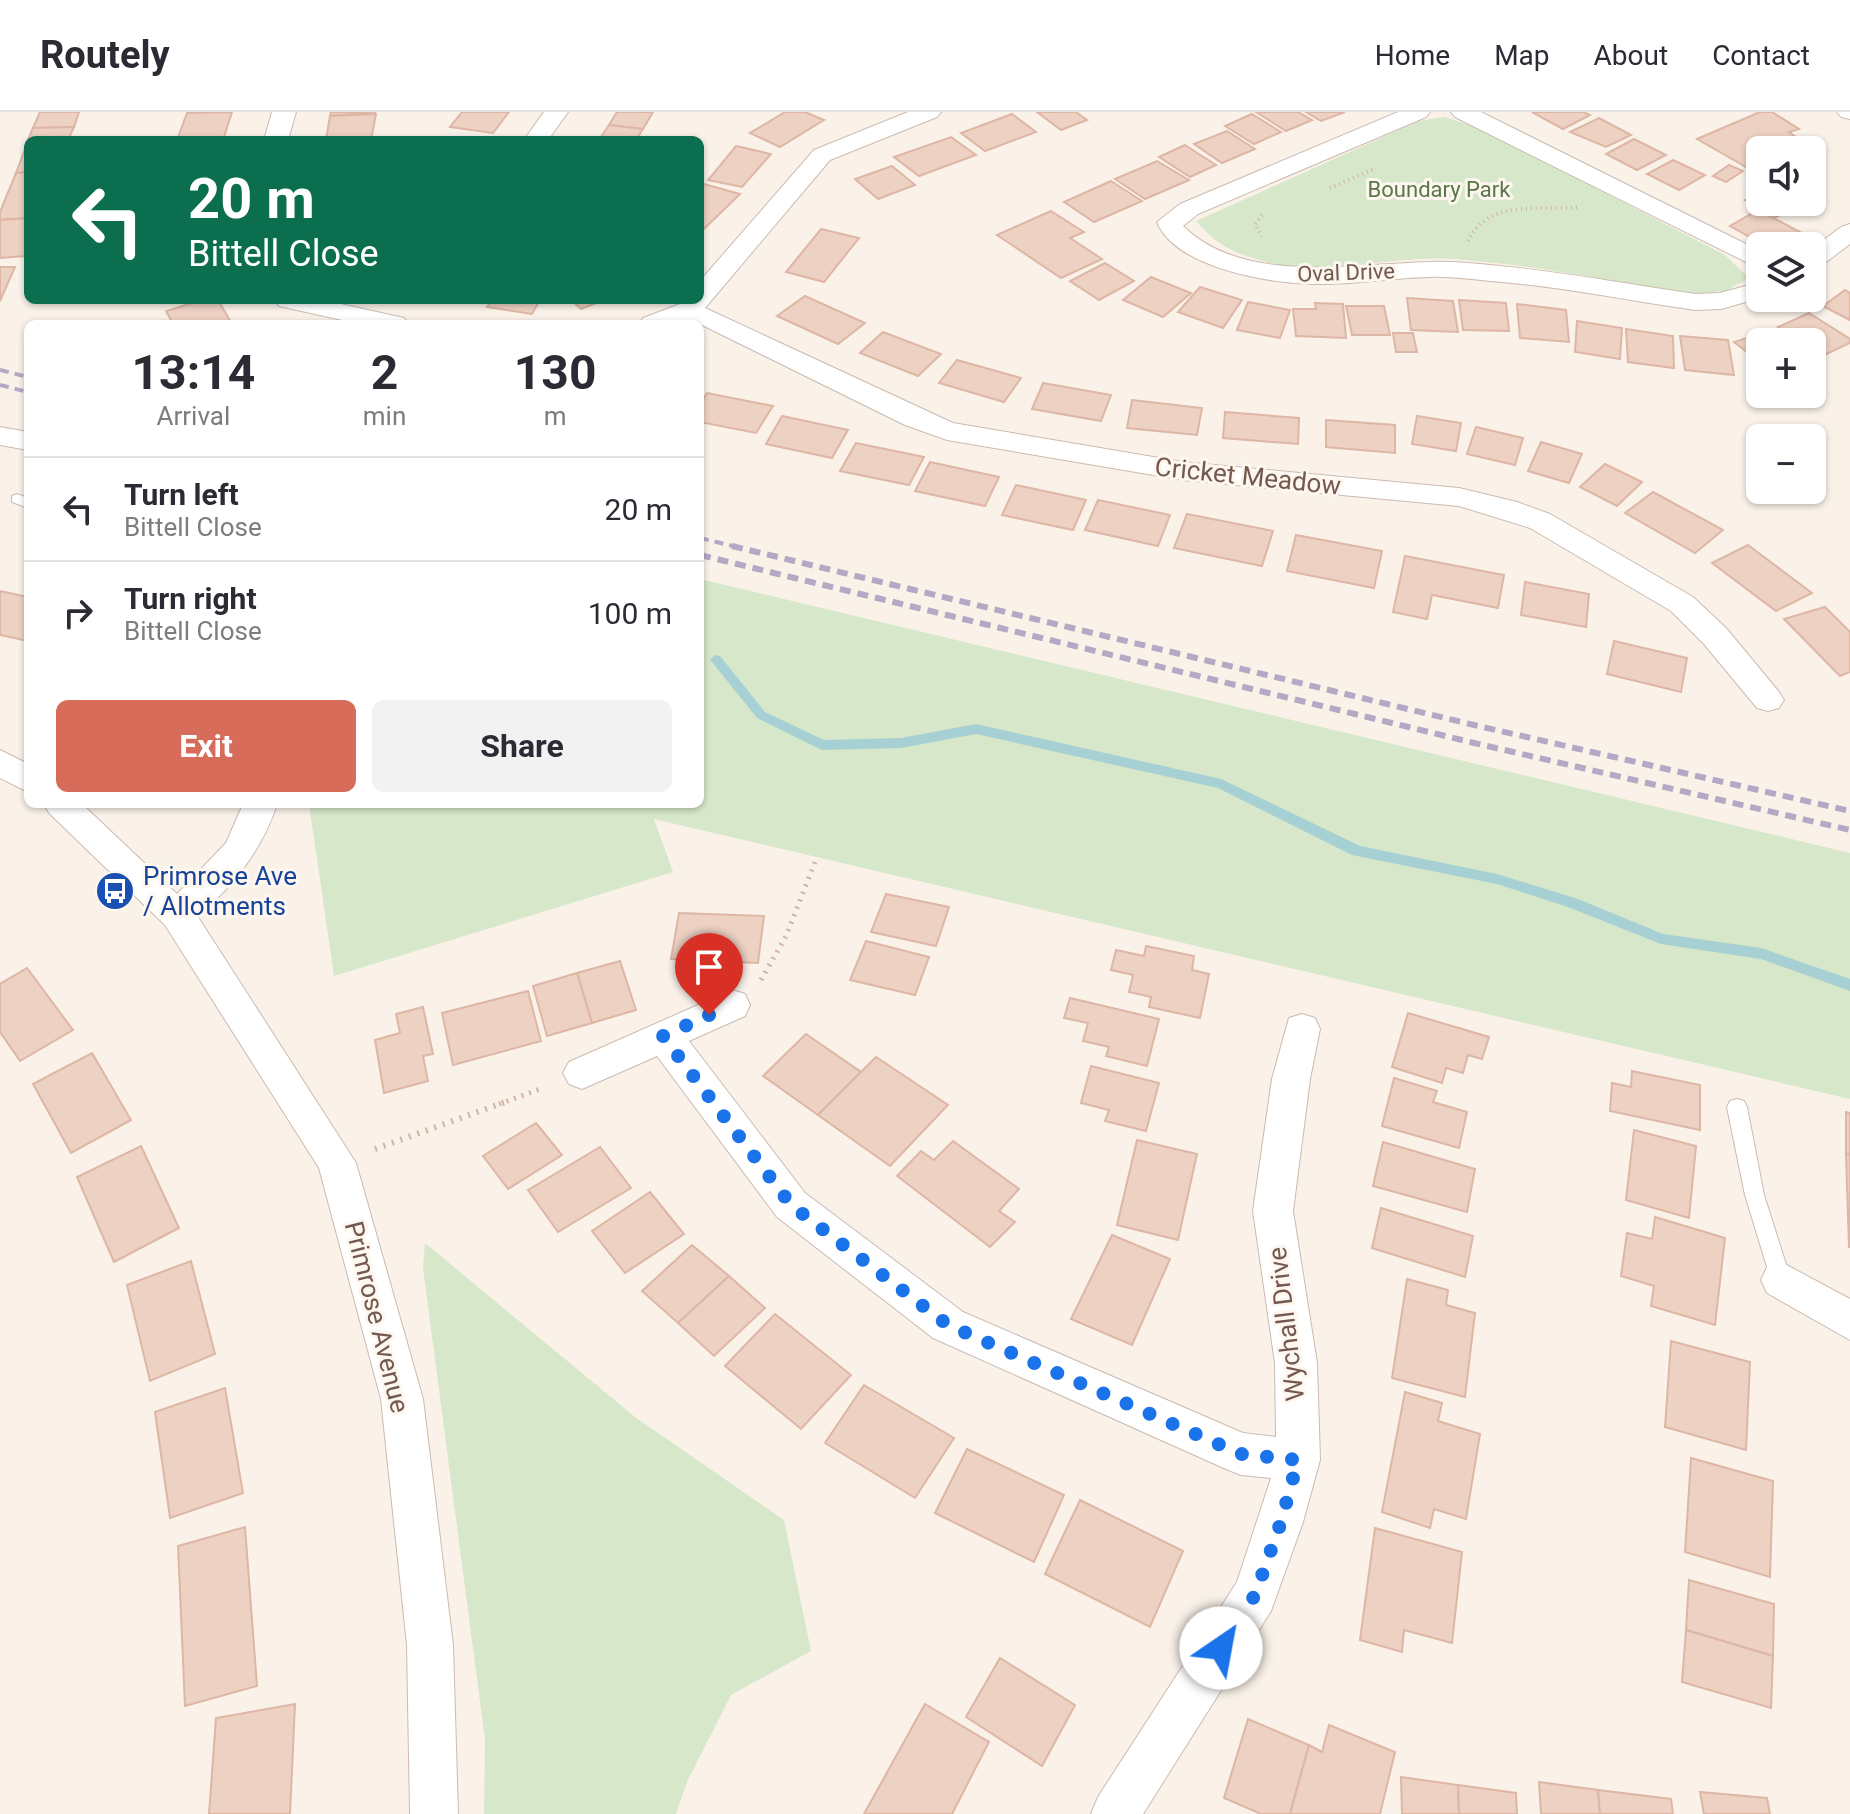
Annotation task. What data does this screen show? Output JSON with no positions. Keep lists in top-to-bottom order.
{
  "streets": {
    "street": [
      "Oval Drive",
      "Cricket Meadow",
      "Primrose Avenue",
      "Wychall Drive"
    ]
  },
  "parks": ["Boundary Park"],
  "places": {
    "bus stop": ["Primrose Ave / Allotments"]
  },
  "page": {
    "header": "Routely",
    "nav": [
      "Home",
      "Map",
      "About",
      "Contact"
    ],
    "map_buttons": ["+", "−"],
    "turn": ["20 m", "Bittell Close"],
    "eta": [
      "13:14",
      "Arrival",
      "2",
      "min",
      "130",
      "m"
    ],
    "list": [
      {
        "name": "Turn left",
        "note": "Bittell Close",
        "value": "20 m"
      },
      {
        "name": "Turn right",
        "note": "Bittell Close",
        "value": "100 m"
      }
    ],
    "buttons": ["Exit", "Share"]
  }
}
